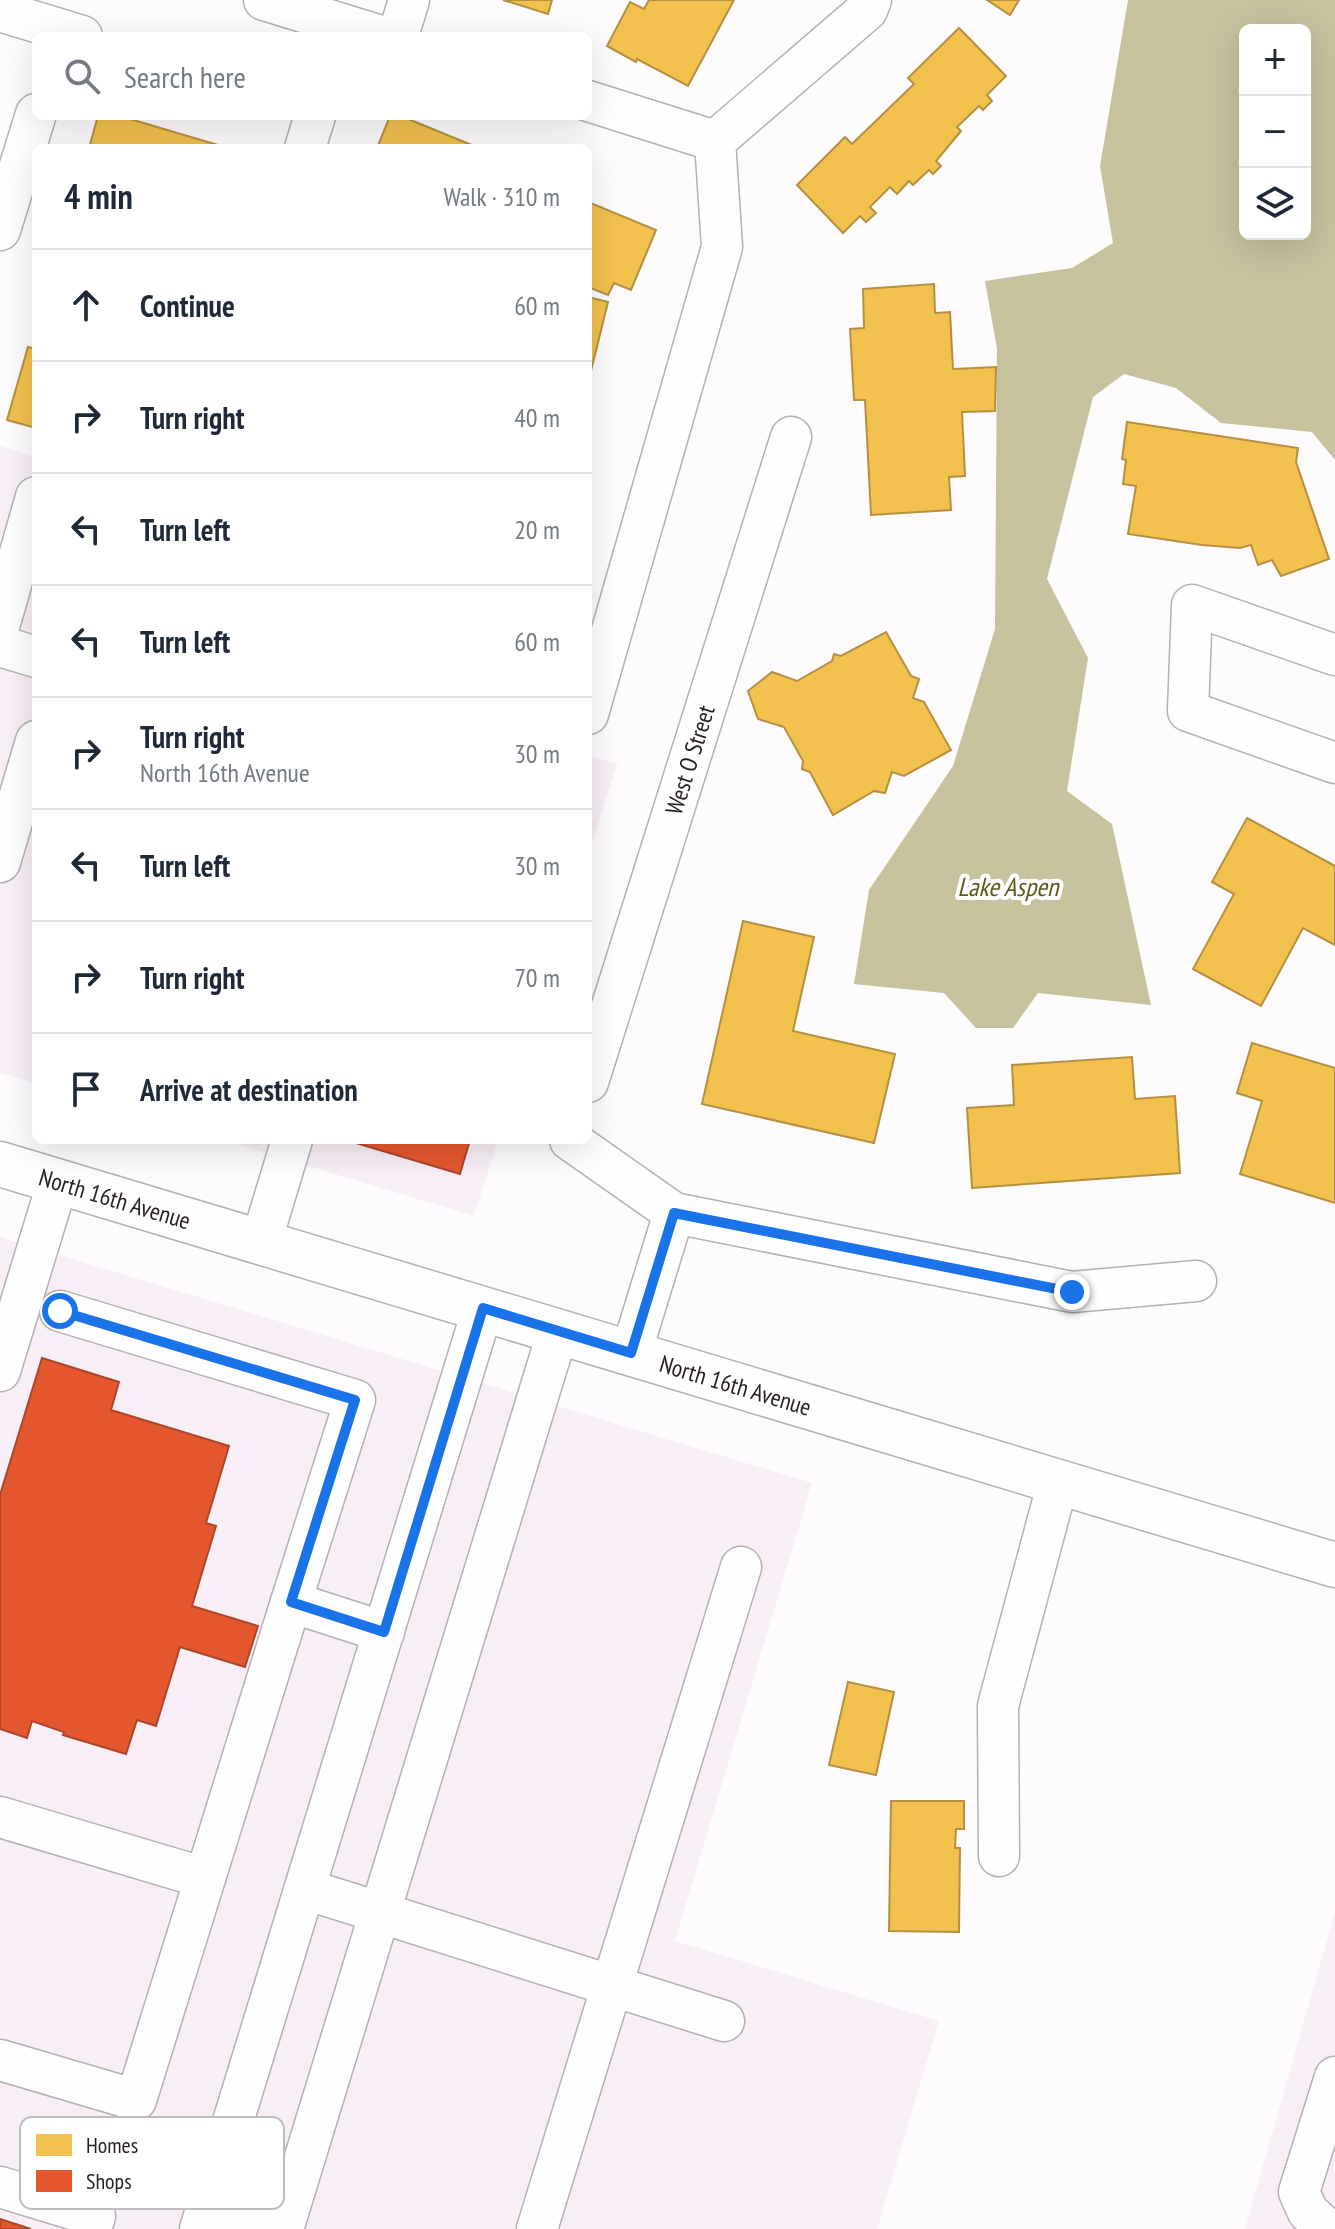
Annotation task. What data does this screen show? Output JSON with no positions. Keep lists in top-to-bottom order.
{
  "streets": {
    "main road": ["North 16th Avenue"],
    "street": ["West O Street"]
  },
  "water": ["Lake Aspen"],
  "legend": ["Homes", "Shops"],
  "page": {
    "map_buttons": ["+", "−"],
    "search": "Search here",
    "heading": ["4 min", "Walk · 310 m"],
    "list": [
      ["Continue", "60 m"],
      ["Turn right", "40 m"],
      ["Turn left", "20 m"],
      ["Turn left", "60 m"],
      ["Turn right", "North 16th Avenue", "30 m"],
      ["Turn left", "30 m"],
      ["Turn right", "70 m"],
      "Arrive at destination"
    ]
  }
}
